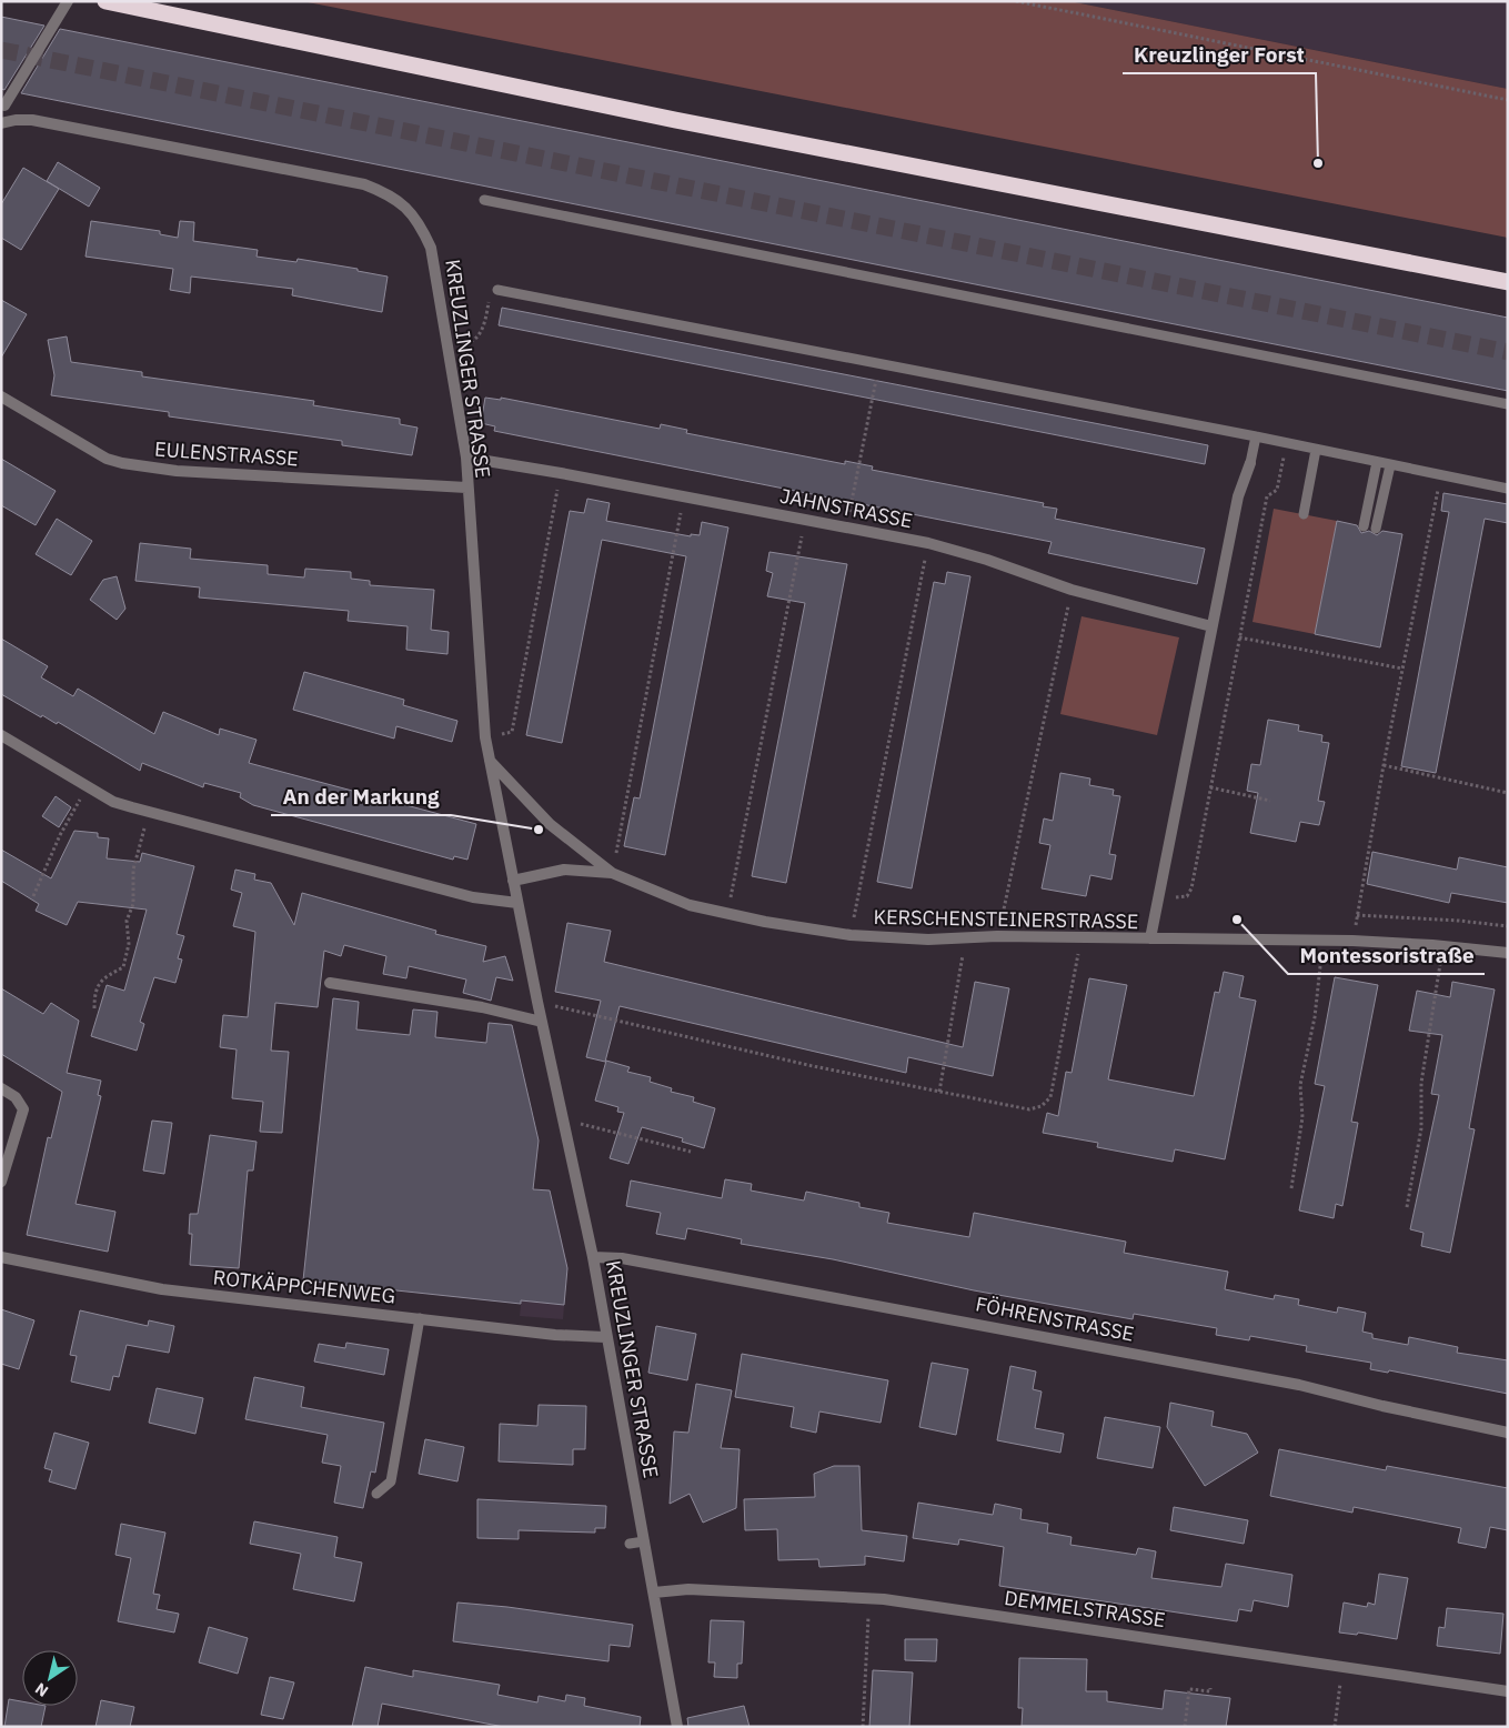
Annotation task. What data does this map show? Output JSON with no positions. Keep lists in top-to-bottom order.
{
  "streets": {
    "street": [
      "KREUZLINGER STRASSE",
      "EULENSTRASSE",
      "JAHNSTRASSE",
      "KERSCHENSTEINERSTRASSE",
      "ROTKÄPPCHENWEG",
      "FÖHRENSTRASSE",
      "DEMMELSTRASSE"
    ]
  },
  "crossings": [
    ["KREUZLINGER STRASSE", "EULENSTRASSE"],
    ["KREUZLINGER STRASSE", "JAHNSTRASSE"],
    ["KREUZLINGER STRASSE", "KERSCHENSTEINERSTRASSE"],
    ["KREUZLINGER STRASSE", "ROTKÄPPCHENWEG"],
    ["KREUZLINGER STRASSE", "FÖHRENSTRASSE"],
    ["KREUZLINGER STRASSE", "DEMMELSTRASSE"]
  ],
  "places": ["Kreuzlinger Forst", "An der Markung", "Montessoristraße"],
  "north": "bottom left"
}
